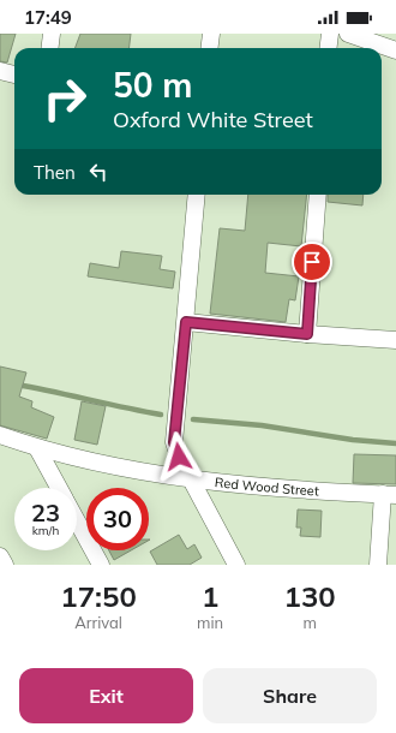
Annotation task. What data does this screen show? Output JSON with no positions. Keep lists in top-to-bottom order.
{
  "streets": {
    "street": ["Red Wood Street"]
  },
  "page": {
    "status": "17:49",
    "turn": ["50 m", "Oxford White Street"],
    "then": "Then",
    "speed": "23 km/h",
    "limit": "30",
    "eta": [
      "17:50",
      "Arrival",
      "1",
      "min",
      "130",
      "m"
    ],
    "buttons": ["Exit", "Share"]
  }
}
